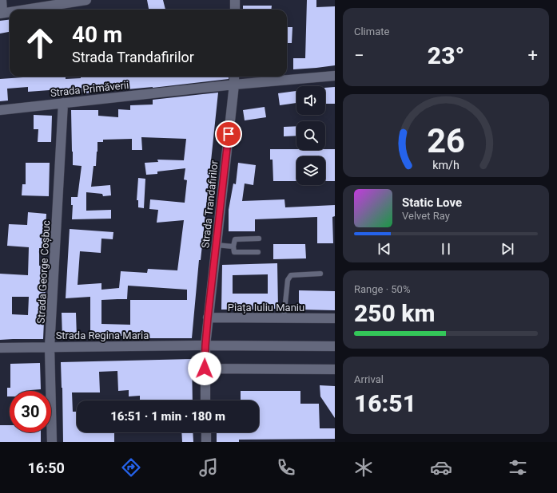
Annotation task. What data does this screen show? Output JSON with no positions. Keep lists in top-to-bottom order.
{
  "streets": {
    "street": [
      "Strada Primăverii",
      "Strada Trandafirilor",
      "Strada George Coșbuc",
      "Piața Iuliu Maniu",
      "Strada Regina Maria"
    ]
  },
  "crossings": [
    ["Strada Primăverii", "Strada Trandafirilor"],
    ["Strada Primăverii", "Strada George Coșbuc"],
    ["Strada Trandafirilor", "Piața Iuliu Maniu"],
    ["Strada George Coșbuc", "Strada Regina Maria"]
  ],
  "page": {
    "tile": [
      "Climate",
      ["Range · 50%", "250 km"],
      ["Arrival", "16:51"]
    ],
    "turn": ["40 m", "Strada Trandafirilor"],
    "heat": ["−", "23°", "+"],
    "song": ["Static Love", "Velvet Ray"],
    "limit": "30",
    "trip": "16:51 · 1 min · 180 m",
    "tabs": "16:50",
    "gauge": ["26", "km/h"]
  }
}
